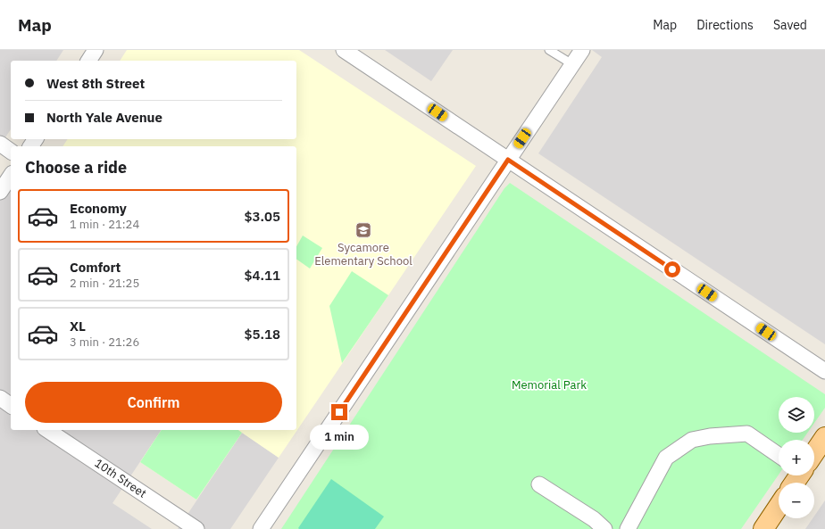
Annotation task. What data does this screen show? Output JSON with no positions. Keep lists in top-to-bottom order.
{
  "streets": {
    "street": ["10th Street"]
  },
  "parks": ["Memorial Park"],
  "places": {
    "school or university": ["Sycamore Elementary School"]
  },
  "page": {
    "header": "Map",
    "nav": ["Map", "Directions", "Saved"],
    "banner": ["West 8th Street", "North Yale Avenue"],
    "heading": "Choose a ride",
    "list": [
      {
        "name": "Economy",
        "note": "1 min · 21:24",
        "value": "$3.05"
      },
      {
        "name": "Comfort",
        "note": "2 min · 21:25",
        "value": "$4.11"
      },
      {
        "name": "XL",
        "note": "3 min · 21:26",
        "value": "$5.18"
      }
    ],
    "buttons": "Confirm",
    "map_buttons": ["+", "−"],
    "bubble": "1 min"
  }
}
